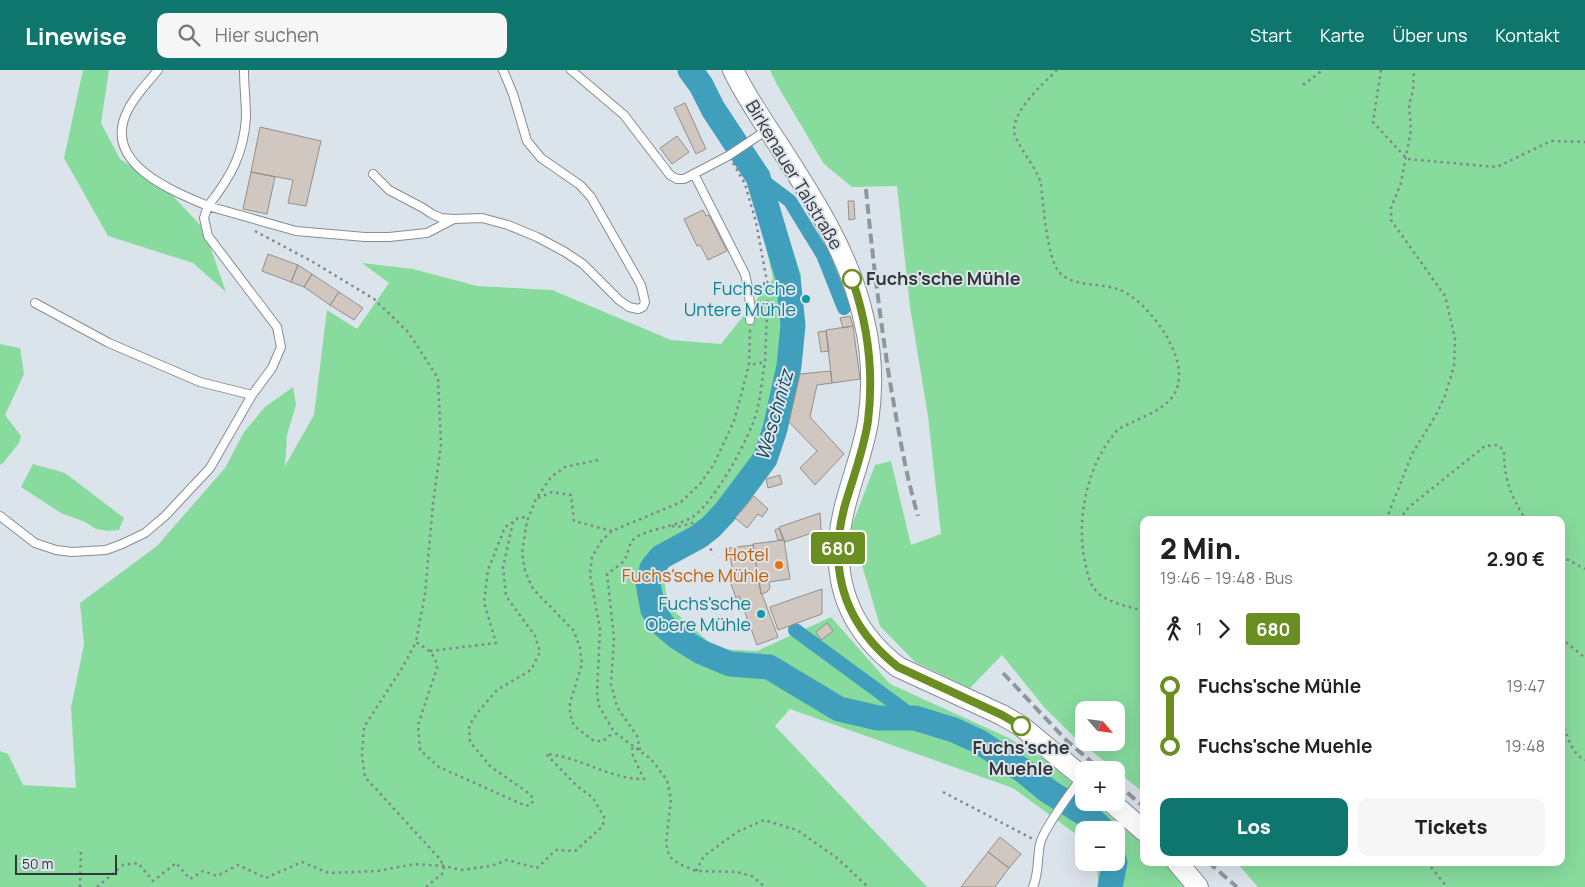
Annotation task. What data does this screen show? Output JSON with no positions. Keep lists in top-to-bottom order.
{
  "streets": {
    "main road": ["Birkenauer Talstraße"]
  },
  "water": ["Weschnitz"],
  "places": [
    "Fuchs'sche Mühle",
    "Fuchs'che Untere Mühle",
    "Hotel Fuchs'sche Mühle",
    "Fuchs'sche Obere Mühle",
    "Fuchs'sche Muehle"
  ],
  "lines": ["bus line 680"],
  "scale_bar": "50 m",
  "north": "bottom right",
  "page": {
    "header": "Linewise",
    "search": "Hier suchen",
    "nav": [
      "Start",
      "Karte",
      "Über uns",
      "Kontakt"
    ],
    "on_map": "680",
    "heading": ["2 Min.", "19:46 – 19:48 · Bus", "2.90 €"],
    "legs": ["1", "680"],
    "list": [
      {
        "name": "Fuchs'sche Mühle",
        "value": "19:47"
      },
      {
        "name": "Fuchs'sche Muehle",
        "value": "19:48"
      }
    ],
    "map_buttons": ["+", "−"],
    "buttons": ["Los", "Tickets"],
    "scale": "50 m"
  }
}
